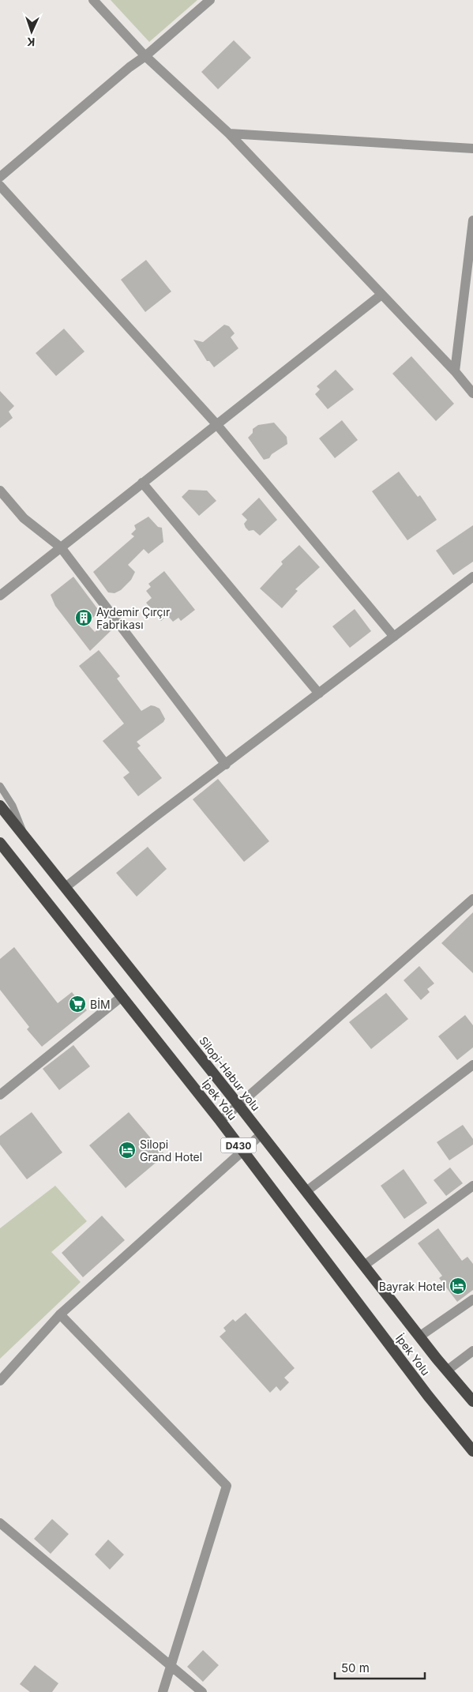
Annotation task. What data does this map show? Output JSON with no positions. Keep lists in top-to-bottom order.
{
  "streets": {
    "highway": ["Silopi-Habur yolu", "İpek Yolu", "D430"]
  },
  "crossings": [
    ["Silopi-Habur yolu", "D430"]
  ],
  "places": {
    "building": ["Aydemir Çırçır Fabrikası"],
    "supermarket": ["BİM"],
    "hotel": ["Silopi Grand Hotel", "Bayrak Hotel"]
  },
  "scale_bar": "50 m",
  "north": "bottom"
}
